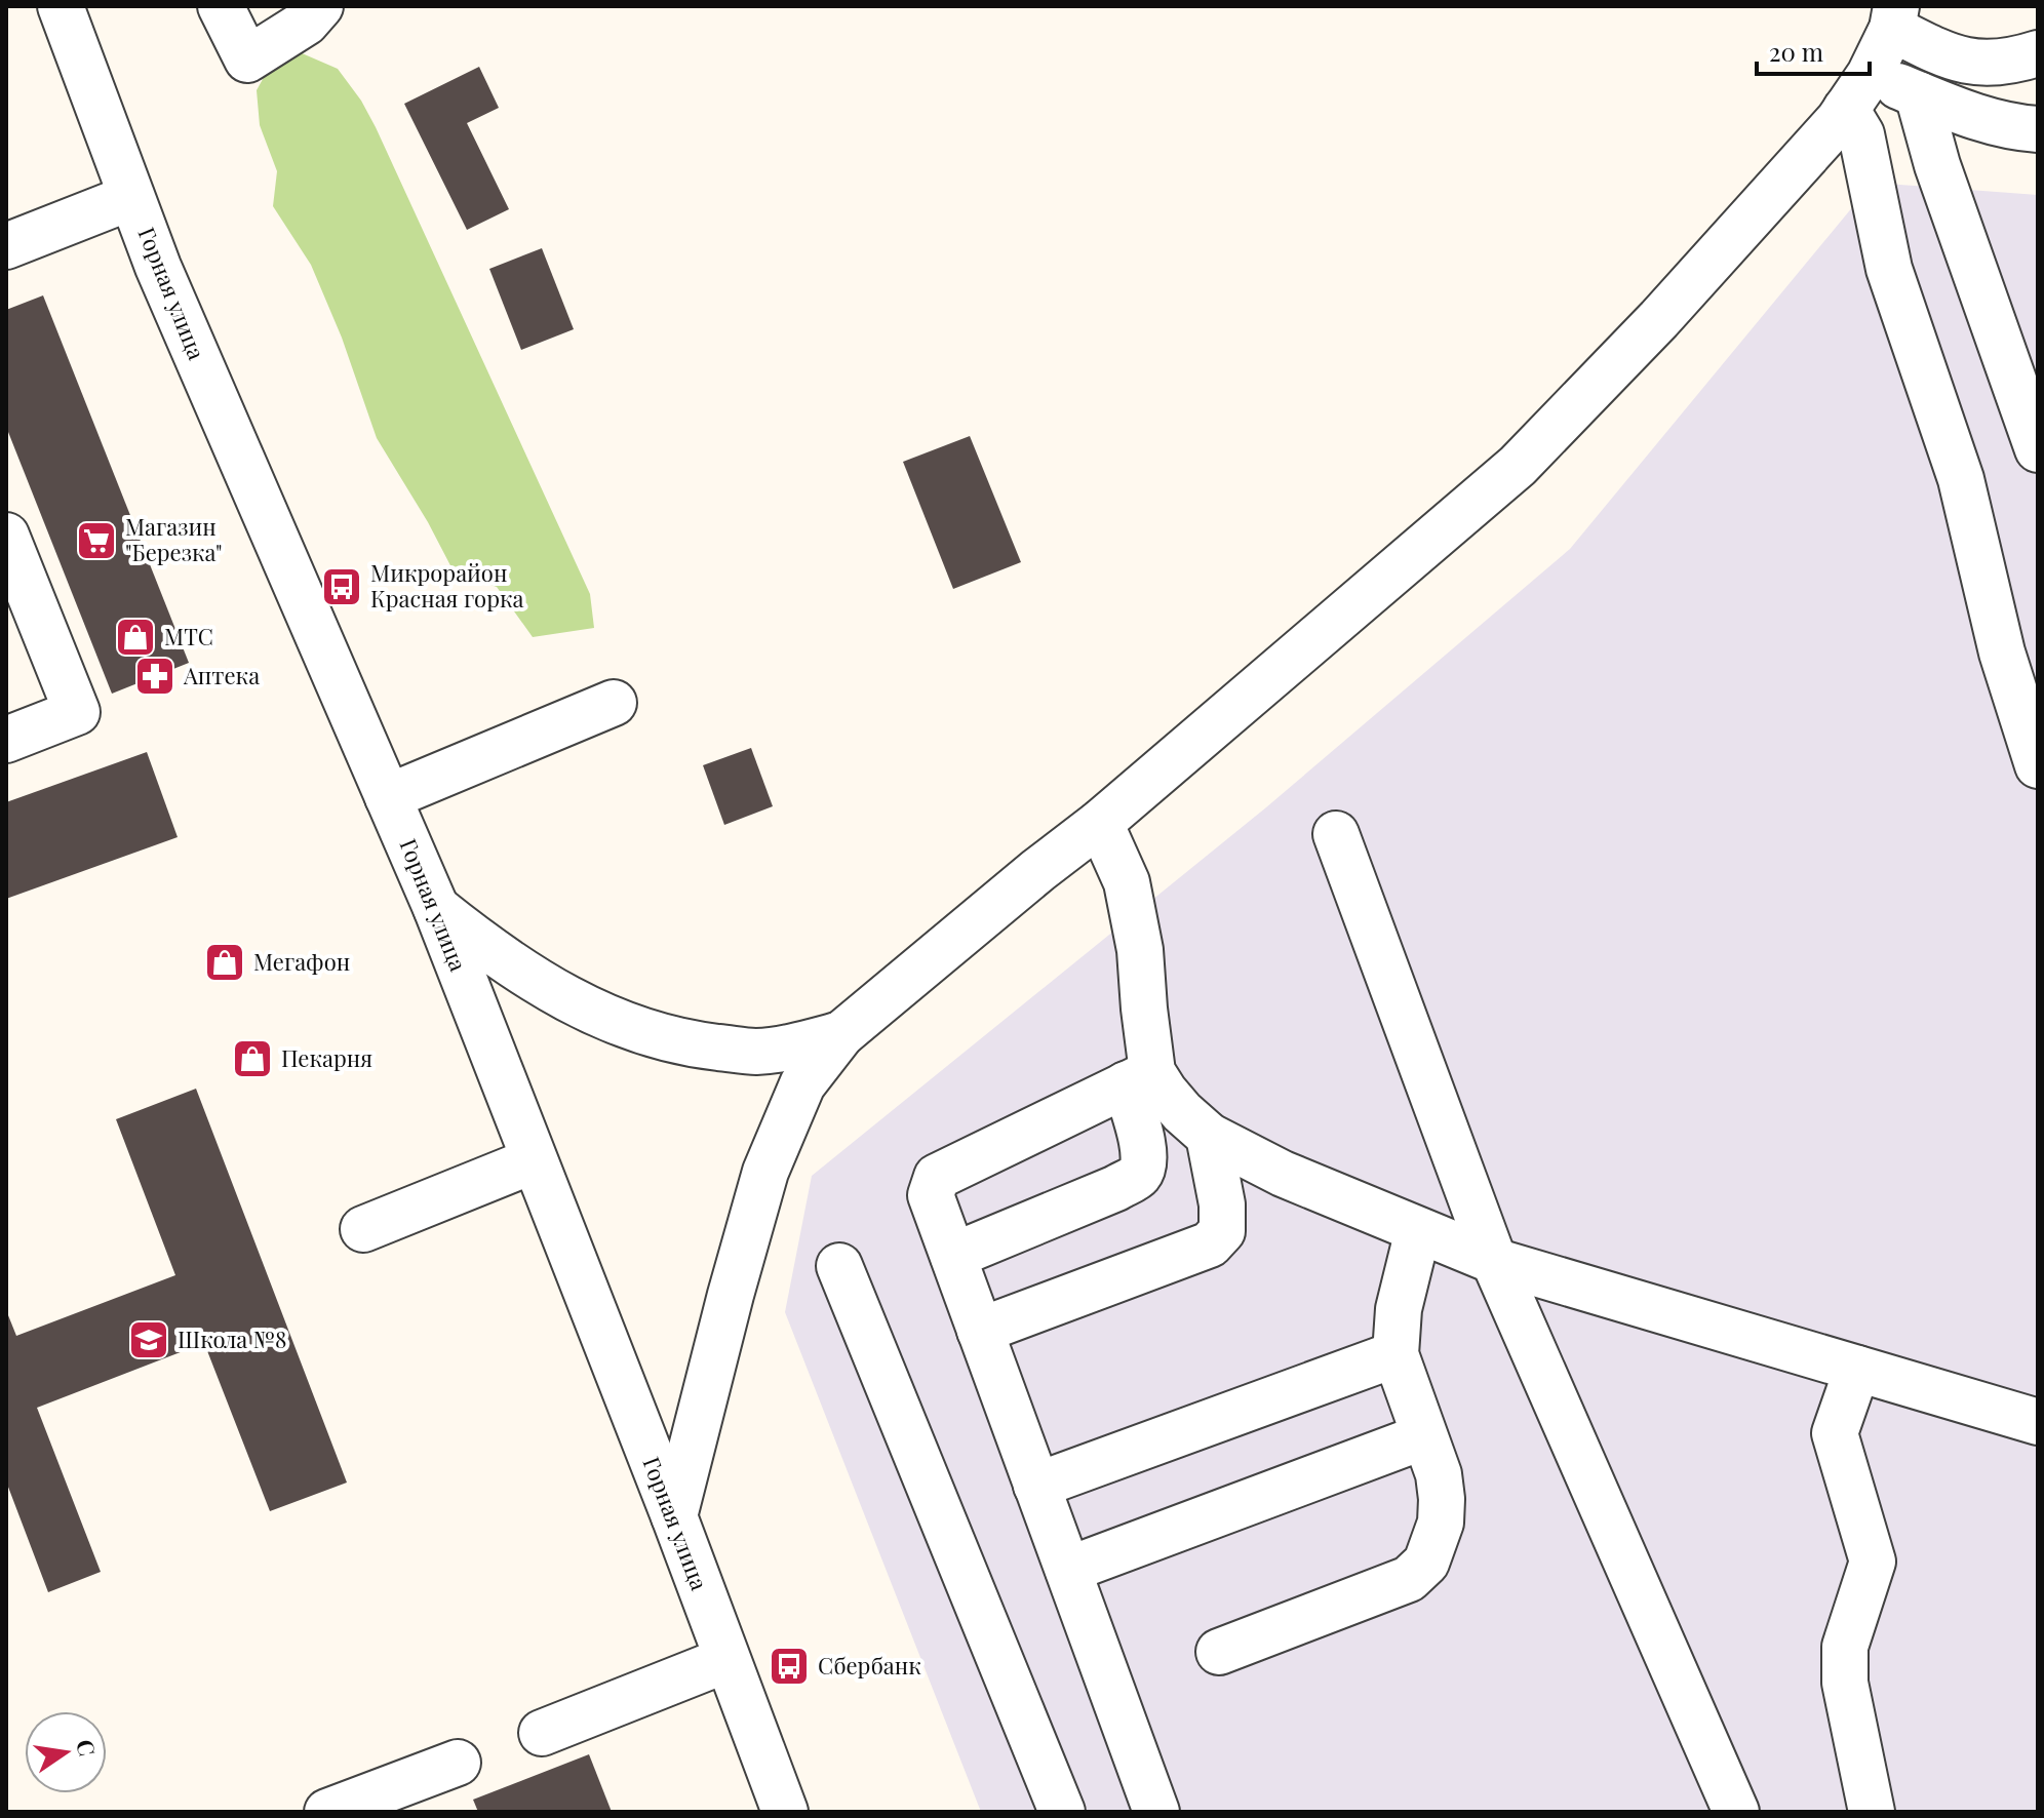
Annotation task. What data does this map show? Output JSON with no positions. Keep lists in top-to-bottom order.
{
  "streets": {
    "street": ["Горная улица"]
  },
  "places": {
    "supermarket": ["Магазин \"Березка\""],
    "bus stop": ["Микрорайон Красная горка", "Сбербанк"],
    "shop": ["МТС", "Мегафон", "Пекарня"],
    "pharmacy": ["Аптека"],
    "school or university": ["Школа №8"]
  },
  "scale_bar": "20 m",
  "north": "right"
}
